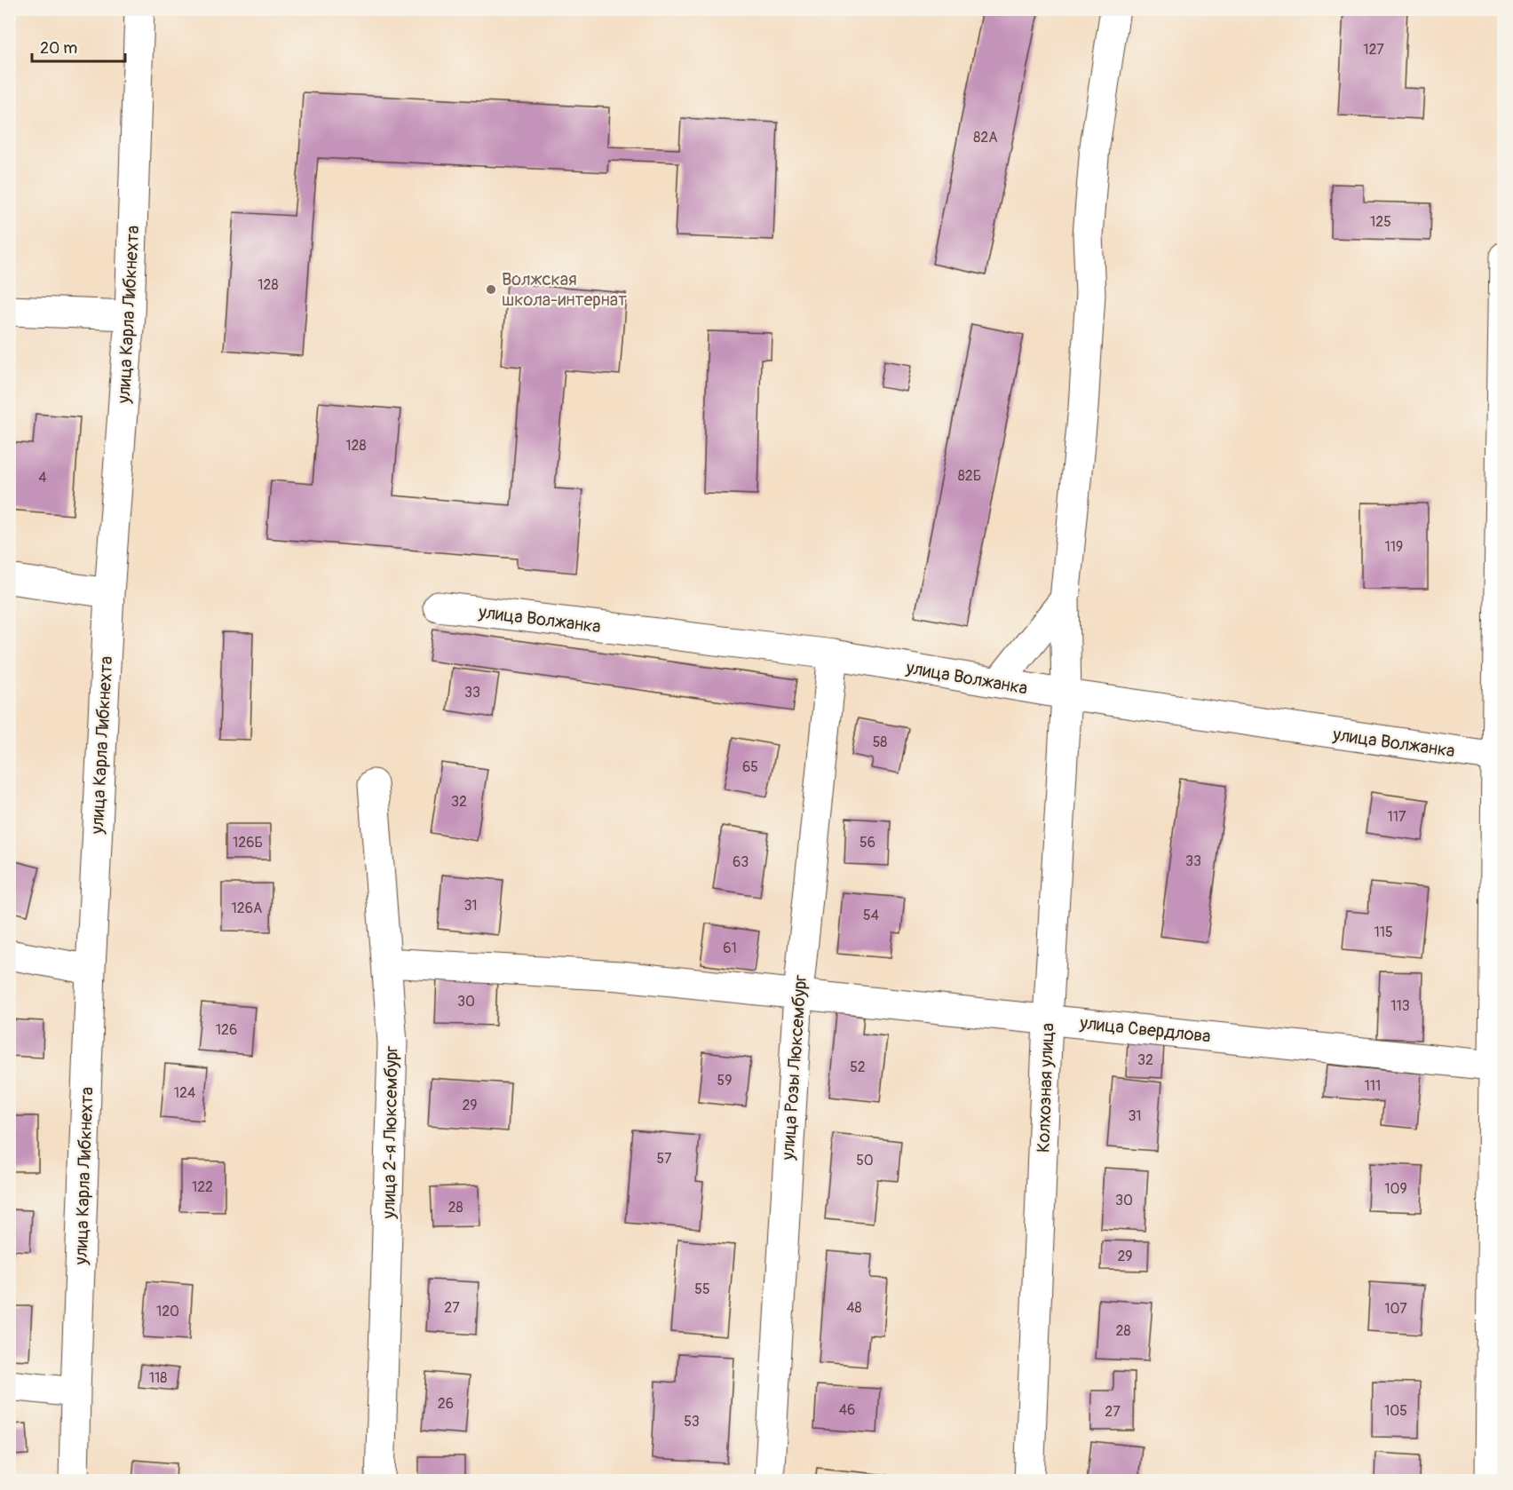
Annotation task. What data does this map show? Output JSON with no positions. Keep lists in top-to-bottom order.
{
  "streets": {
    "street": [
      "улица Карла Либкнехта",
      "улица Волжанка",
      "улица Свердлова",
      "улица Розы Люксембург",
      "Колхозная улица",
      "улица 2-я Люксембург"
    ]
  },
  "crossings": [
    ["улица Волжанка", "улица Розы Люксембург"],
    ["улица Волжанка", "Колхозная улица"],
    ["улица Свердлова", "улица Розы Люксембург"],
    ["улица Свердлова", "Колхозная улица"],
    ["улица Свердлова", "улица 2-я Люксембург"]
  ],
  "places": ["Волжская школа-интернат"],
  "house_numbers": [
    "127",
    "82А",
    "125",
    "128",
    "128",
    "82Б",
    "4",
    "119",
    "33",
    "58",
    "65",
    "32",
    "117",
    "126Б",
    "56",
    "33",
    "63",
    "31",
    "126А",
    "54",
    "115",
    "61",
    "30",
    "113",
    "126",
    "32",
    "52",
    "59",
    "111",
    "124",
    "29",
    "31",
    "57",
    "50",
    "122",
    "109",
    "30",
    "28",
    "29",
    "55",
    "27",
    "48",
    "107",
    "120",
    "28",
    "118",
    "26",
    "46",
    "105",
    "27",
    "53"
  ],
  "scale_bar": "20 m"
}
